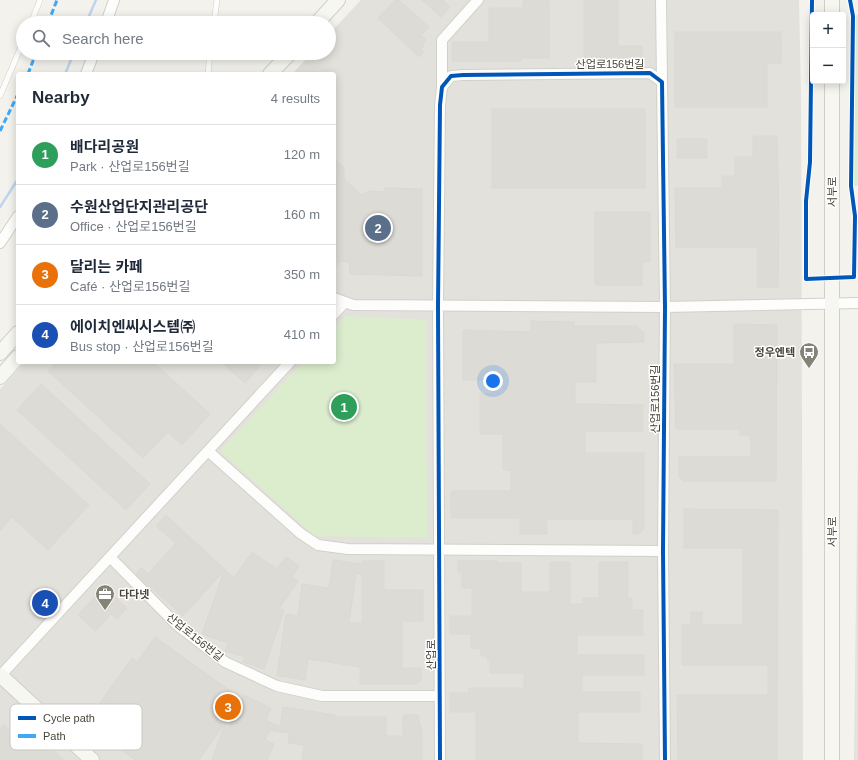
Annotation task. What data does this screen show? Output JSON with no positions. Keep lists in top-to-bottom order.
{
  "streets": {
    "main road": ["서부로"],
    "street": ["산업로156번길", "산업로"]
  },
  "crossings": [
    ["산업로156번길", "산업로"]
  ],
  "places": {
    "bus stop": ["정우엔텍"],
    "office": ["다다넷"]
  },
  "legend": ["Cycle path", "Path"],
  "page": {
    "map_buttons": ["+", "−"],
    "search": "Search here",
    "heading": ["Nearby", "4 results"],
    "list": [
      {
        "mark": "1",
        "name": "배다리공원",
        "note": "Park · 산업로156번길",
        "value": "120 m"
      },
      {
        "mark": "2",
        "name": "수원산업단지관리공단",
        "note": "Office · 산업로156번길",
        "value": "160 m"
      },
      {
        "mark": "3",
        "name": "달리는 카페",
        "note": "Café · 산업로156번길",
        "value": "350 m"
      },
      {
        "mark": "4",
        "name": "에이치엔씨시스템㈜",
        "note": "Bus stop · 산업로156번길",
        "value": "410 m"
      }
    ],
    "pins": [
      "2",
      "1",
      "4",
      "3"
    ]
  }
}
